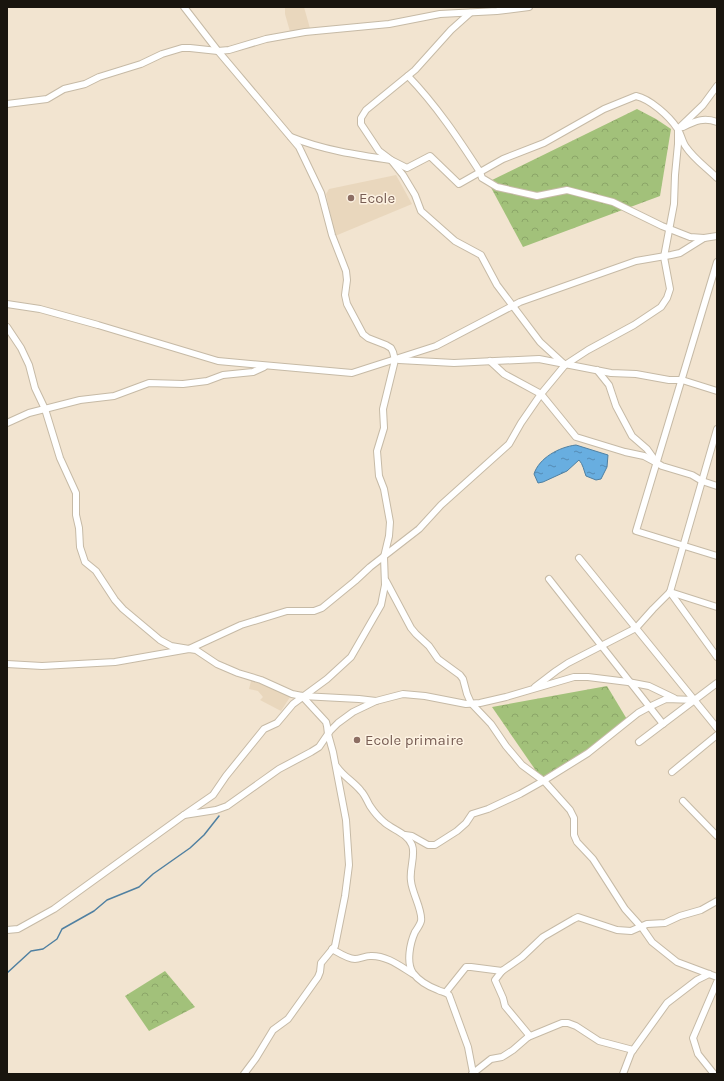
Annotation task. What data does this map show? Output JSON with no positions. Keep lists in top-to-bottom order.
{
  "places": ["Ecole", "Ecole primaire"]
}
